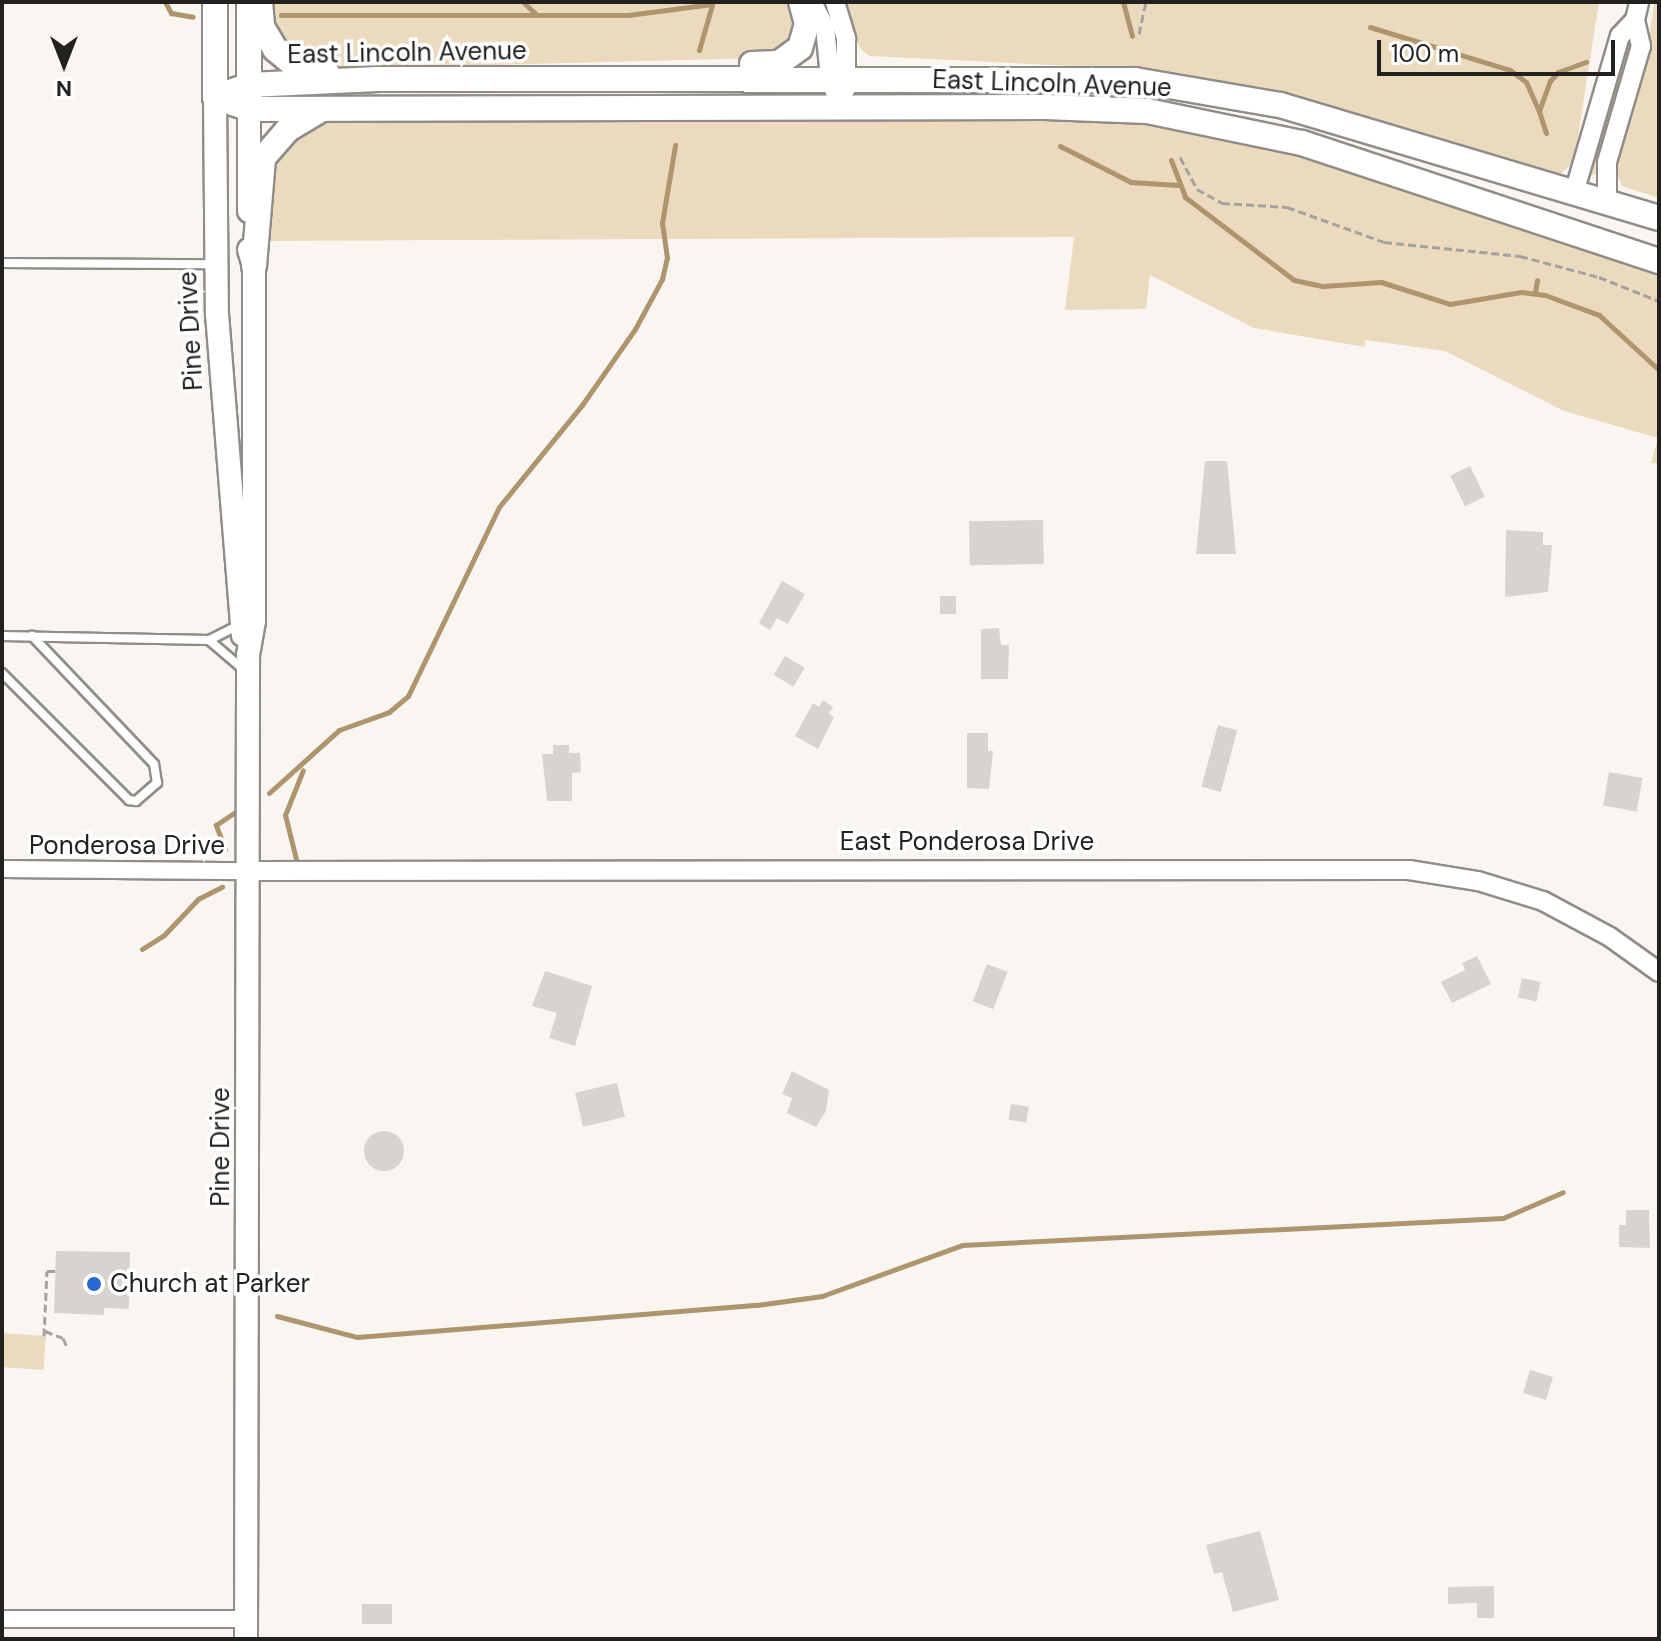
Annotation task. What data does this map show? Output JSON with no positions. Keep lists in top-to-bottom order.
{
  "streets": {
    "main road": ["East Lincoln Avenue", "Pine Drive"],
    "street": ["East Ponderosa Drive", "Ponderosa Drive"]
  },
  "crossings": [
    ["East Lincoln Avenue", "Pine Drive"],
    ["Pine Drive", "East Ponderosa Drive"],
    ["Pine Drive", "Ponderosa Drive"],
    ["East Ponderosa Drive", "Ponderosa Drive"]
  ],
  "places": ["Church at Parker"],
  "scale_bar": "100 m",
  "north": "bottom"
}
